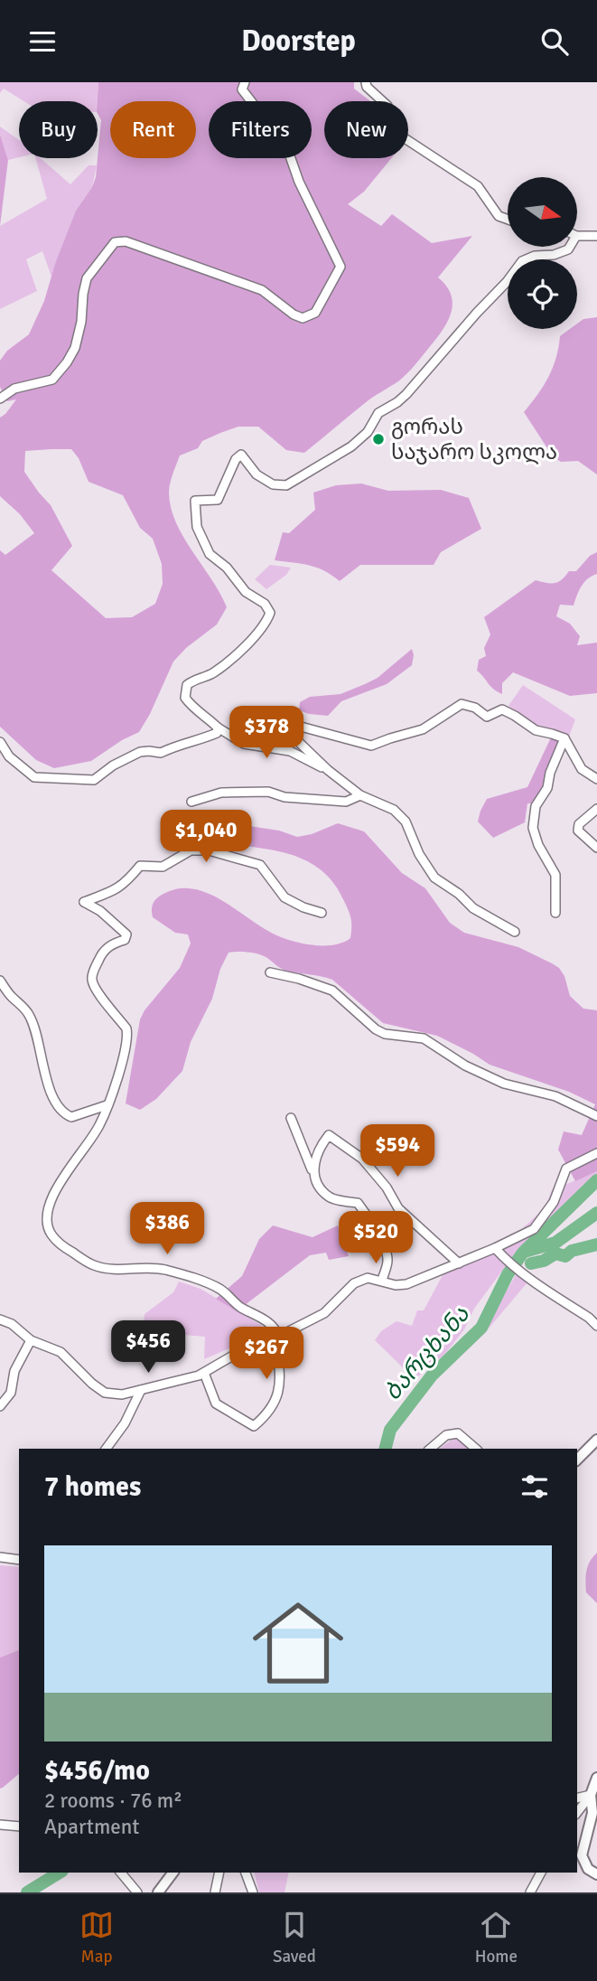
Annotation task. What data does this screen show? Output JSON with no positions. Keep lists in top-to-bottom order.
{
  "water": ["ბარცხანა"],
  "places": ["გორას საჯარო სკოლა"],
  "north": "right",
  "page": {
    "header": "Doorstep",
    "chip": [
      "Buy",
      "Rent",
      "Filters",
      "New"
    ],
    "price": [
      "$378",
      "$1,040",
      "$594",
      "$386",
      "$520",
      "$456",
      "$267"
    ],
    "heading": "7 homes",
    "list": [
      {
        "name": "$456/mo",
        "note": "2 rooms · 76 m² · Apartment"
      }
    ],
    "tabs": ["Map", "Saved", "Home"]
  }
}
